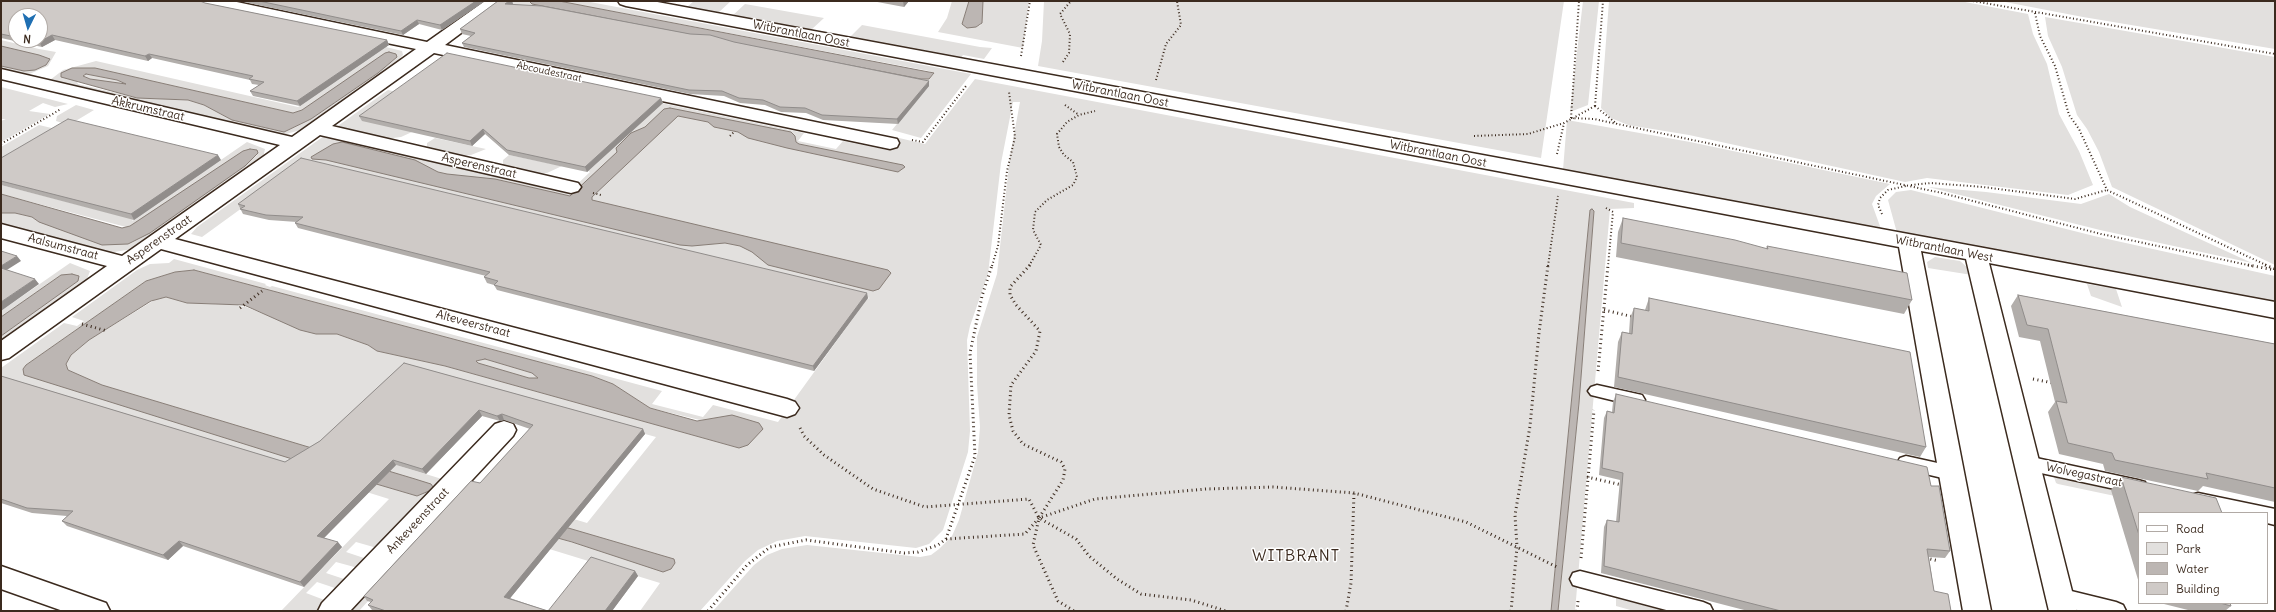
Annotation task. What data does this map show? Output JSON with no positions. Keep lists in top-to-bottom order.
{
  "streets": {
    "street": [
      "Witbrantlaan Oost",
      "Abcoudestraat",
      "Akkrumstraat",
      "Asperenstraat",
      "Aalsumstraat",
      "Witbrantlaan West",
      "Alteveerstraat",
      "Wolvegastraat",
      "Ankeveenstraat"
    ]
  },
  "crossings": [
    ["Witbrantlaan Oost", "Witbrantlaan West"],
    ["Abcoudestraat", "Asperenstraat"],
    ["Akkrumstraat", "Asperenstraat"],
    ["Asperenstraat", "Aalsumstraat"],
    ["Asperenstraat", "Alteveerstraat"],
    ["Witbrantlaan West", "Wolvegastraat"]
  ],
  "districts": ["WITBRANT"],
  "legend": [
    "Road",
    "Park",
    "Water",
    "Building"
  ],
  "north": "bottom"
}
